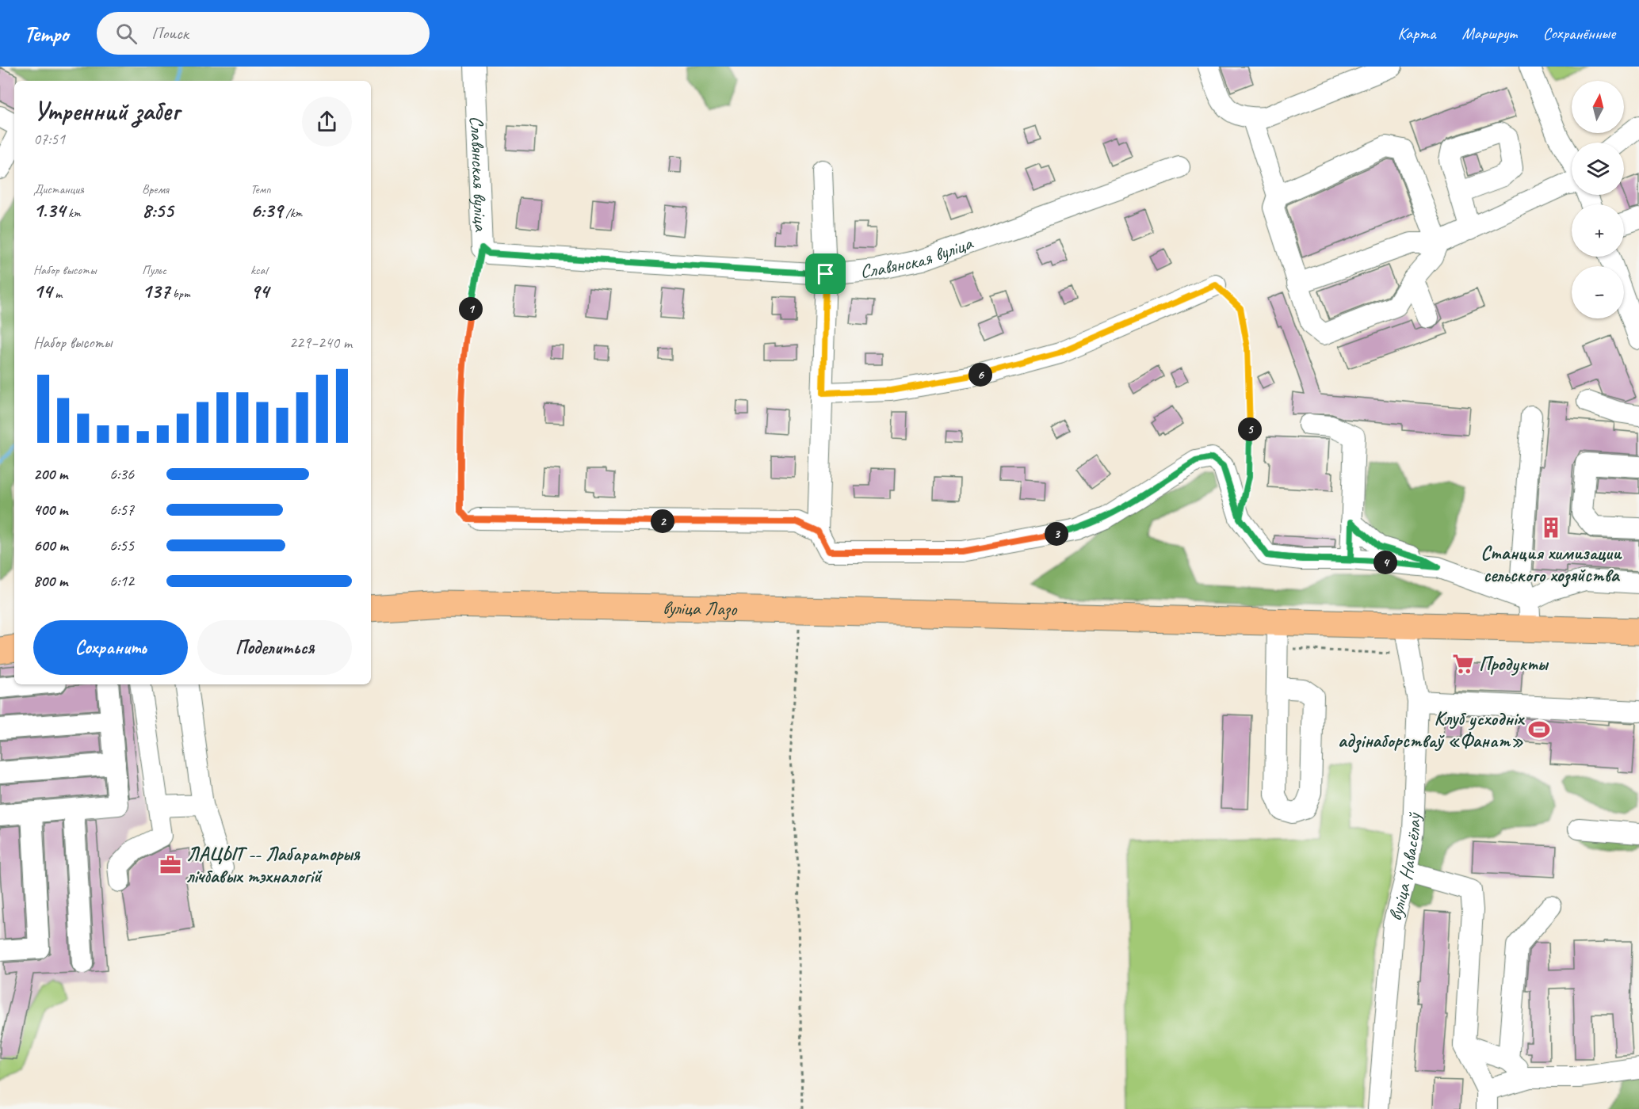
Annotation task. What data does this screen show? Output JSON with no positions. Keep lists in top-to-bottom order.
{
  "streets": {
    "main road": ["вуліца Лазо"],
    "street": ["Славянская вуліца", "вуліца Навасёлаў"]
  },
  "crossings": [
    ["вуліца Лазо", "вуліца Навасёлаў"]
  ],
  "places": {
    "building": ["Станция химизации сельского хозяйства"],
    "supermarket": ["Продукты"],
    "sports": ["Клуб усходніх адзінаборстваў «Фанат»"],
    "office": ["ЛАЦЫТ -- Лабараторыя лічбавых тэхналогій"]
  },
  "north": "top",
  "page": {
    "header": "Tempo",
    "search": "Поиск",
    "nav": ["Карта", "Маршрут", "Сохранённые"],
    "map_buttons": ["+", "−"],
    "heading": ["Утренний забег", "07:51"],
    "stats": [
      ["Дистанция", "1.34 km"],
      ["Время", "8:55"],
      ["Темп", "6:39 /km"],
      ["Набор высоты", "14 m"],
      ["Пульс", "137 bpm"],
      ["kcal", "94"]
    ],
    "pins": [
      "1",
      "6",
      "5",
      "2",
      "3",
      "4"
    ],
    "chart": ["Набор высоты", "229–240 m"],
    "list": [
      {
        "name": "200 m",
        "note": "6:36"
      },
      {
        "name": "400 m",
        "note": "6:57"
      },
      {
        "name": "600 m",
        "note": "6:55"
      },
      {
        "name": "800 m",
        "note": "6:12"
      }
    ],
    "buttons": ["Сохранить", "Поделиться"]
  }
}
